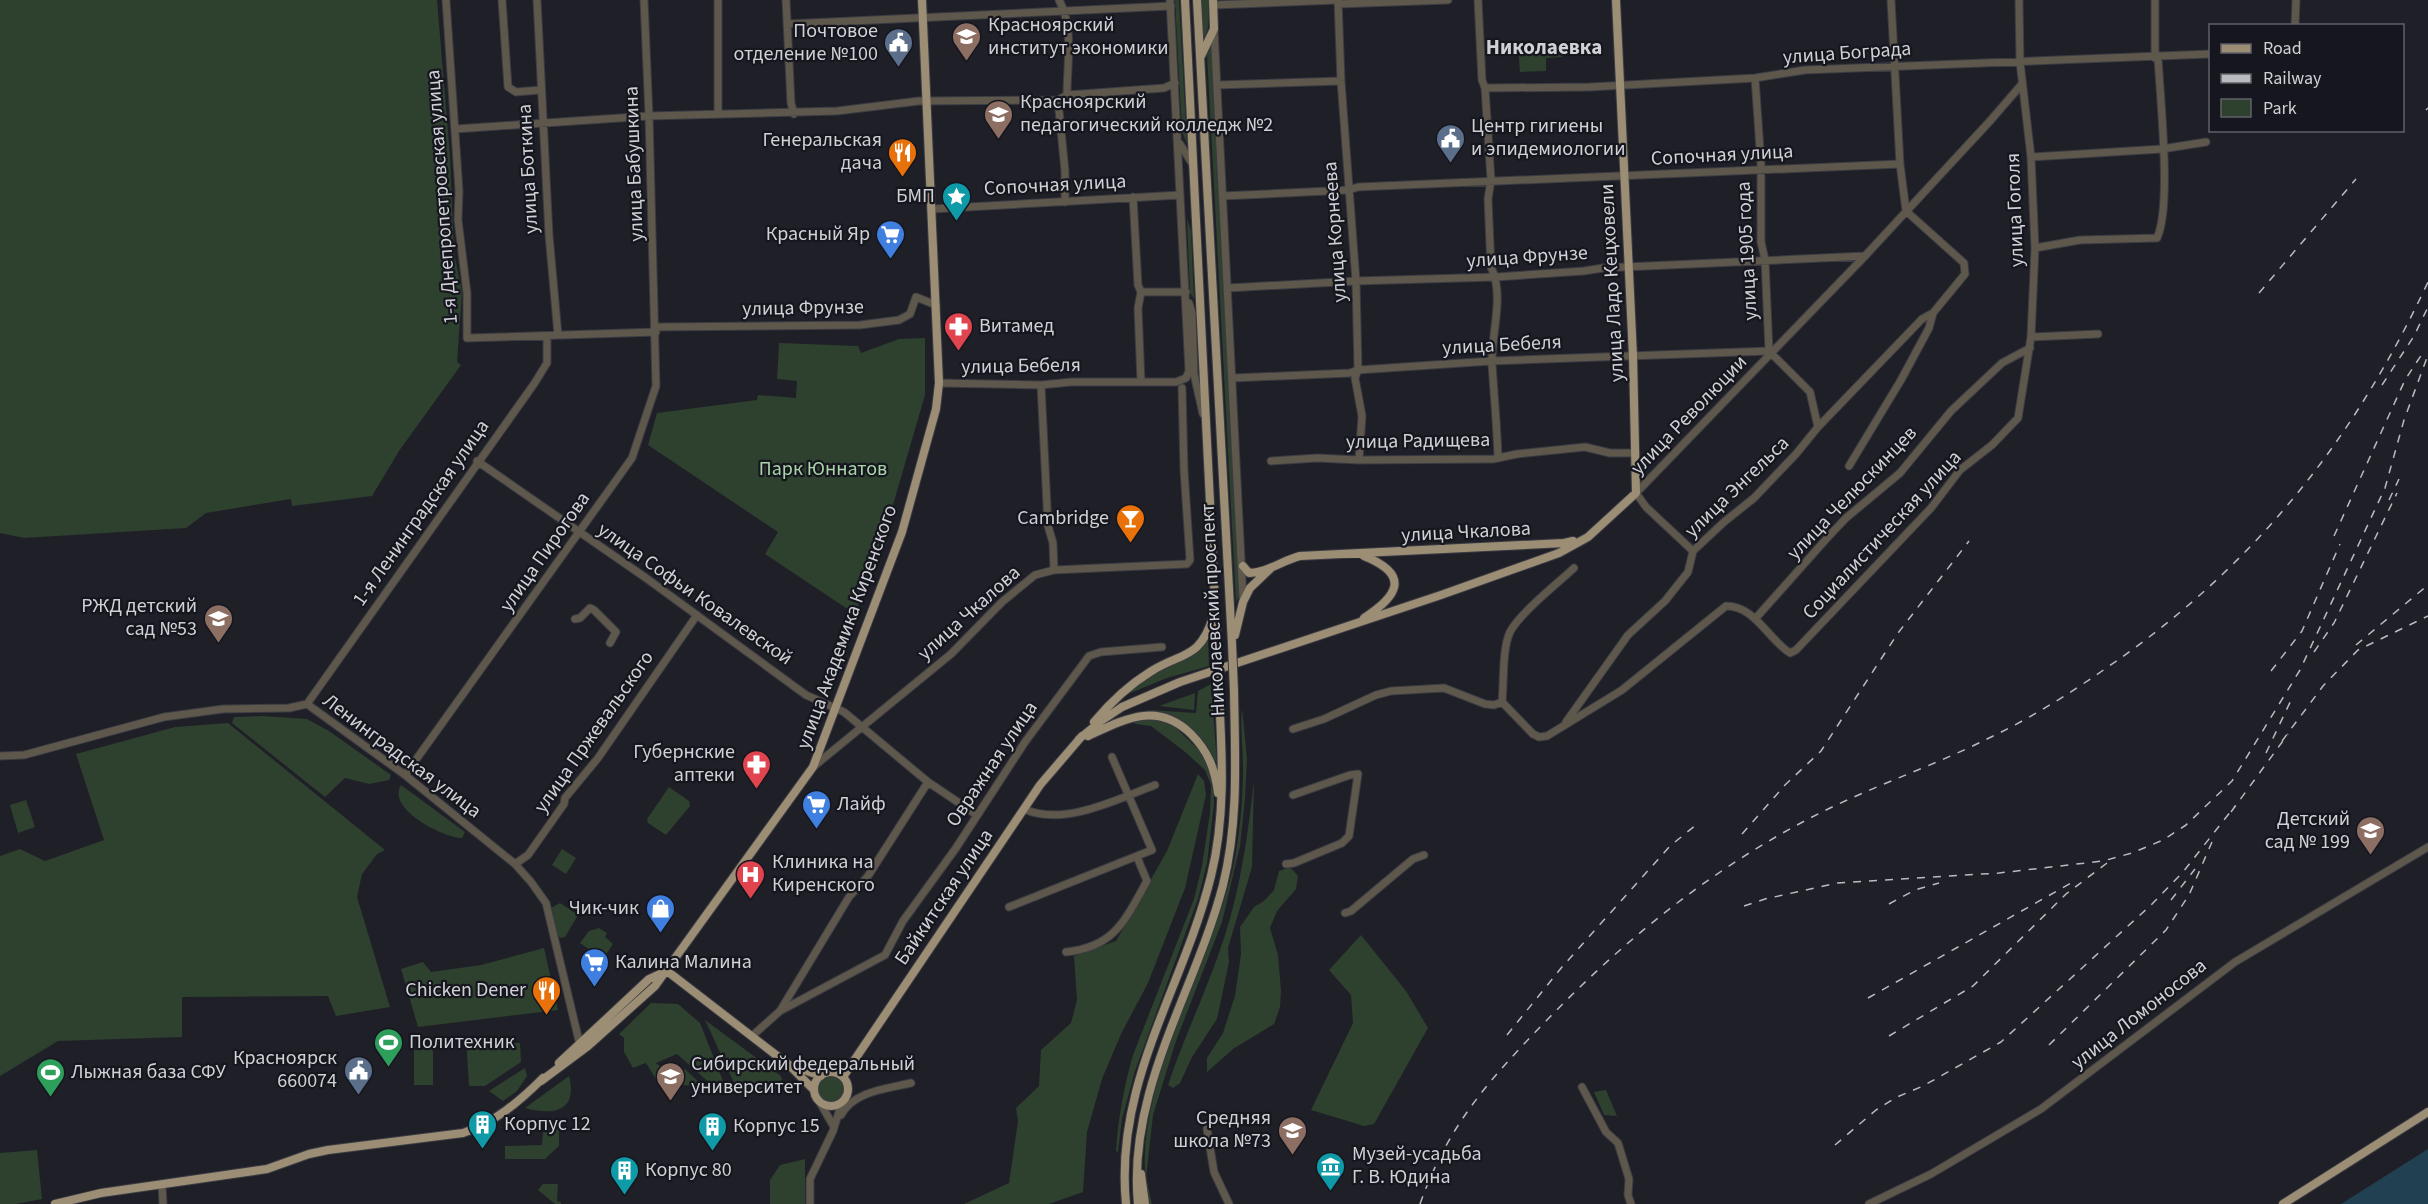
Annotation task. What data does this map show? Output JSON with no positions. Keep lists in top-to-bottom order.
{
  "streets": {
    "main road": [
      "улица Ладо Кецховели",
      "улица Революции",
      "улица Чкалова",
      "Николаевский проспект",
      "улица Академика Киренского",
      "Байкитская улица"
    ],
    "street": [
      "улица Бограда",
      "Сопочная улица",
      "улица Бабушкина",
      "улица Боткина",
      "1-я Днепропетровская улица",
      "улица Гоголя",
      "улица Корнеева",
      "улица 1905 года",
      "улица Фрунзе",
      "улица Бебеля",
      "улица Радищева",
      "улица Энгельса",
      "улица Челюскинцев",
      "1-я Ленинградская улица",
      "Социалистическая улица",
      "улица Пирогова",
      "улица Софьи Ковалевской",
      "улица Пржевальского",
      "Ленинградская улица",
      "Овражная улица",
      "улица Ломоносова"
    ]
  },
  "crossings": [
    ["улица Бограда", "улица Гоголя"],
    ["улица Бограда", "улица 1905 года"],
    ["улица Бограда", "улица Ладо Кецховели"],
    ["Сопочная улица", "улица Корнеева"],
    ["Сопочная улица", "улица 1905 года"],
    ["Сопочная улица", "улица Ладо Кецховели"],
    ["Сопочная улица", "улица Академика Киренского"],
    ["улица Бабушкина", "улица Фрунзе"],
    ["улица Бабушкина", "улица Пирогова"],
    ["улица Боткина", "1-я Днепропетровская улица"],
    ["улица Боткина", "улица Фрунзе"],
    ["1-я Днепропетровская улица", "улица Фрунзе"],
    ["1-я Днепропетровская улица", "1-я Ленинградская улица"],
    ["улица Гоголя", "улица Революции"],
    ["улица Гоголя", "улица Челюскинцев"],
    ["улица Гоголя", "Социалистическая улица"],
    ["улица Корнеева", "улица Фрунзе"],
    ["улица Корнеева", "улица Бебеля"],
    ["улица Корнеева", "улица Радищева"],
    ["улица 1905 года", "улица Фрунзе"],
    ["улица 1905 года", "улица Бебеля"],
    ["улица 1905 года", "улица Революции"],
    ["улица Фрунзе", "улица Ладо Кецховели"],
    ["улица Фрунзе", "улица Революции"],
    ["улица Фрунзе", "улица Пирогова"],
    ["улица Фрунзе", "улица Академика Киренского"],
    ["улица Ладо Кецховели", "улица Бебеля"],
    ["улица Ладо Кецховели", "улица Революции"],
    ["улица Ладо Кецховели", "улица Радищева"],
    ["улица Бебеля", "улица Революции"],
    ["улица Бебеля", "улица Академика Киренского"],
    ["улица Революции", "улица Энгельса"],
    ["улица Революции", "улица Чкалова"],
    ["улица Революции", "Байкитская улица"],
    ["улица Челюскинцев", "Социалистическая улица"],
    ["1-я Ленинградская улица", "улица Софьи Ковалевской"],
    ["1-я Ленинградская улица", "Ленинградская улица"],
    ["улица Чкалова", "улица Академика Киренского"],
    ["улица Пирогова", "улица Софьи Ковалевской"],
    ["улица Пирогова", "Ленинградская улица"],
    ["улица Софьи Ковалевской", "улица Академика Киренского"],
    ["улица Софьи Ковалевской", "улица Пржевальского"],
    ["улица Академика Киренского", "Ленинградская улица"],
    ["улица Пржевальского", "Ленинградская улица"]
  ],
  "districts": ["Николаевка"],
  "parks": ["Парк Юннатов"],
  "places": {
    "school or university": [
      "Красноярский институт экономики",
      "Красноярский педагогический колледж №2",
      "РЖД детский сад №53",
      "Детский сад № 199",
      "Сибирский федеральный университет",
      "Средняя школа №73"
    ],
    "public building": ["Почтовое отделение №100", "Центр гигиены и эпидемиологии", "Красноярск 660074"],
    "restaurant": ["Генеральская дача", "Chicken Dener"],
    "place": ["БМП"],
    "supermarket": ["Красный Яр", "Лайф", "Калина Малина"],
    "pharmacy": ["Витамед", "Губернские аптеки"],
    "bar": ["Cambridge"],
    "hospital": ["Клиника на Киренского"],
    "shop": ["Чик-чик"],
    "sports": ["Политехник", "Лыжная база СФУ"],
    "building": ["Корпус 12", "Корпус 15", "Корпус 80"],
    "museum": ["Музей-усадьба Г. В. Юдина"]
  },
  "legend": ["Road", "Railway", "Park"]
}
